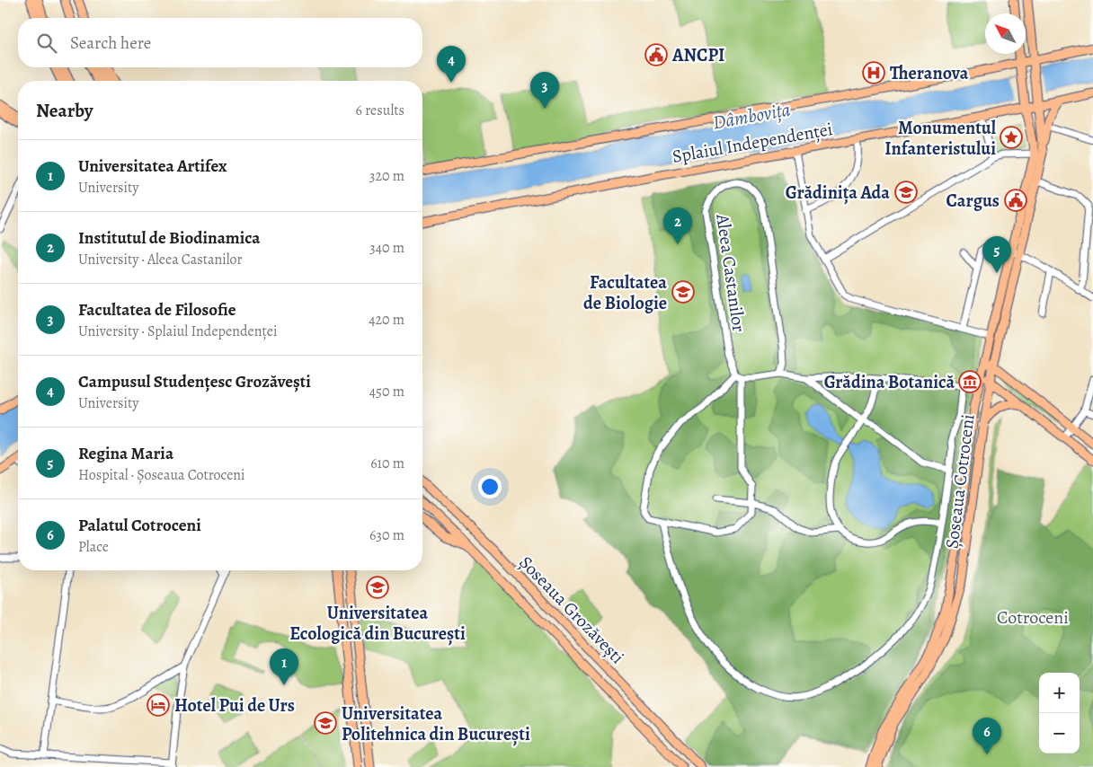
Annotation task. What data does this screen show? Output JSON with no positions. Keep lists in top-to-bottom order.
{
  "streets": {
    "main road": ["Splaiul Independenței", "Șoseaua Cotroceni", "Șoseaua Grozăvești"],
    "street": ["Aleea Castanilor"]
  },
  "crossings": [
    ["Splaiul Independenței", "Șoseaua Cotroceni"]
  ],
  "water": ["Dâmbovița"],
  "parks": ["Cotroceni"],
  "places": {
    "public building": ["ANCPI", "Cargus"],
    "hospital": ["Theranova"],
    "place": ["Monumentul Infanteristului"],
    "school or university": [
      "Grădinița Ada",
      "Facultatea de Biologie",
      "Universitatea Ecologică din București",
      "Universitatea Politehnica din București"
    ],
    "museum": ["Grădina Botanică"],
    "hotel": ["Hotel Pui de Urs"]
  },
  "north": "top left",
  "page": {
    "search": "Search here",
    "pins": [
      "4",
      "3",
      "2",
      "5",
      "1",
      "6"
    ],
    "heading": ["Nearby", "6 results"],
    "list": [
      {
        "mark": "1",
        "name": "Universitatea Artifex",
        "note": "University",
        "value": "320 m"
      },
      {
        "mark": "2",
        "name": "Institutul de Biodinamica",
        "note": "University · Aleea Castanilor",
        "value": "340 m"
      },
      {
        "mark": "3",
        "name": "Facultatea de Filosofie",
        "note": "University · Splaiul Independenței",
        "value": "420 m"
      },
      {
        "mark": "4",
        "name": "Campusul Studențesc Grozăvești",
        "note": "University",
        "value": "450 m"
      },
      {
        "mark": "5",
        "name": "Regina Maria",
        "note": "Hospital · Șoseaua Cotroceni",
        "value": "610 m"
      },
      {
        "mark": "6",
        "name": "Palatul Cotroceni",
        "note": "Place",
        "value": "630 m"
      }
    ],
    "map_buttons": ["+", "−"]
  }
}
